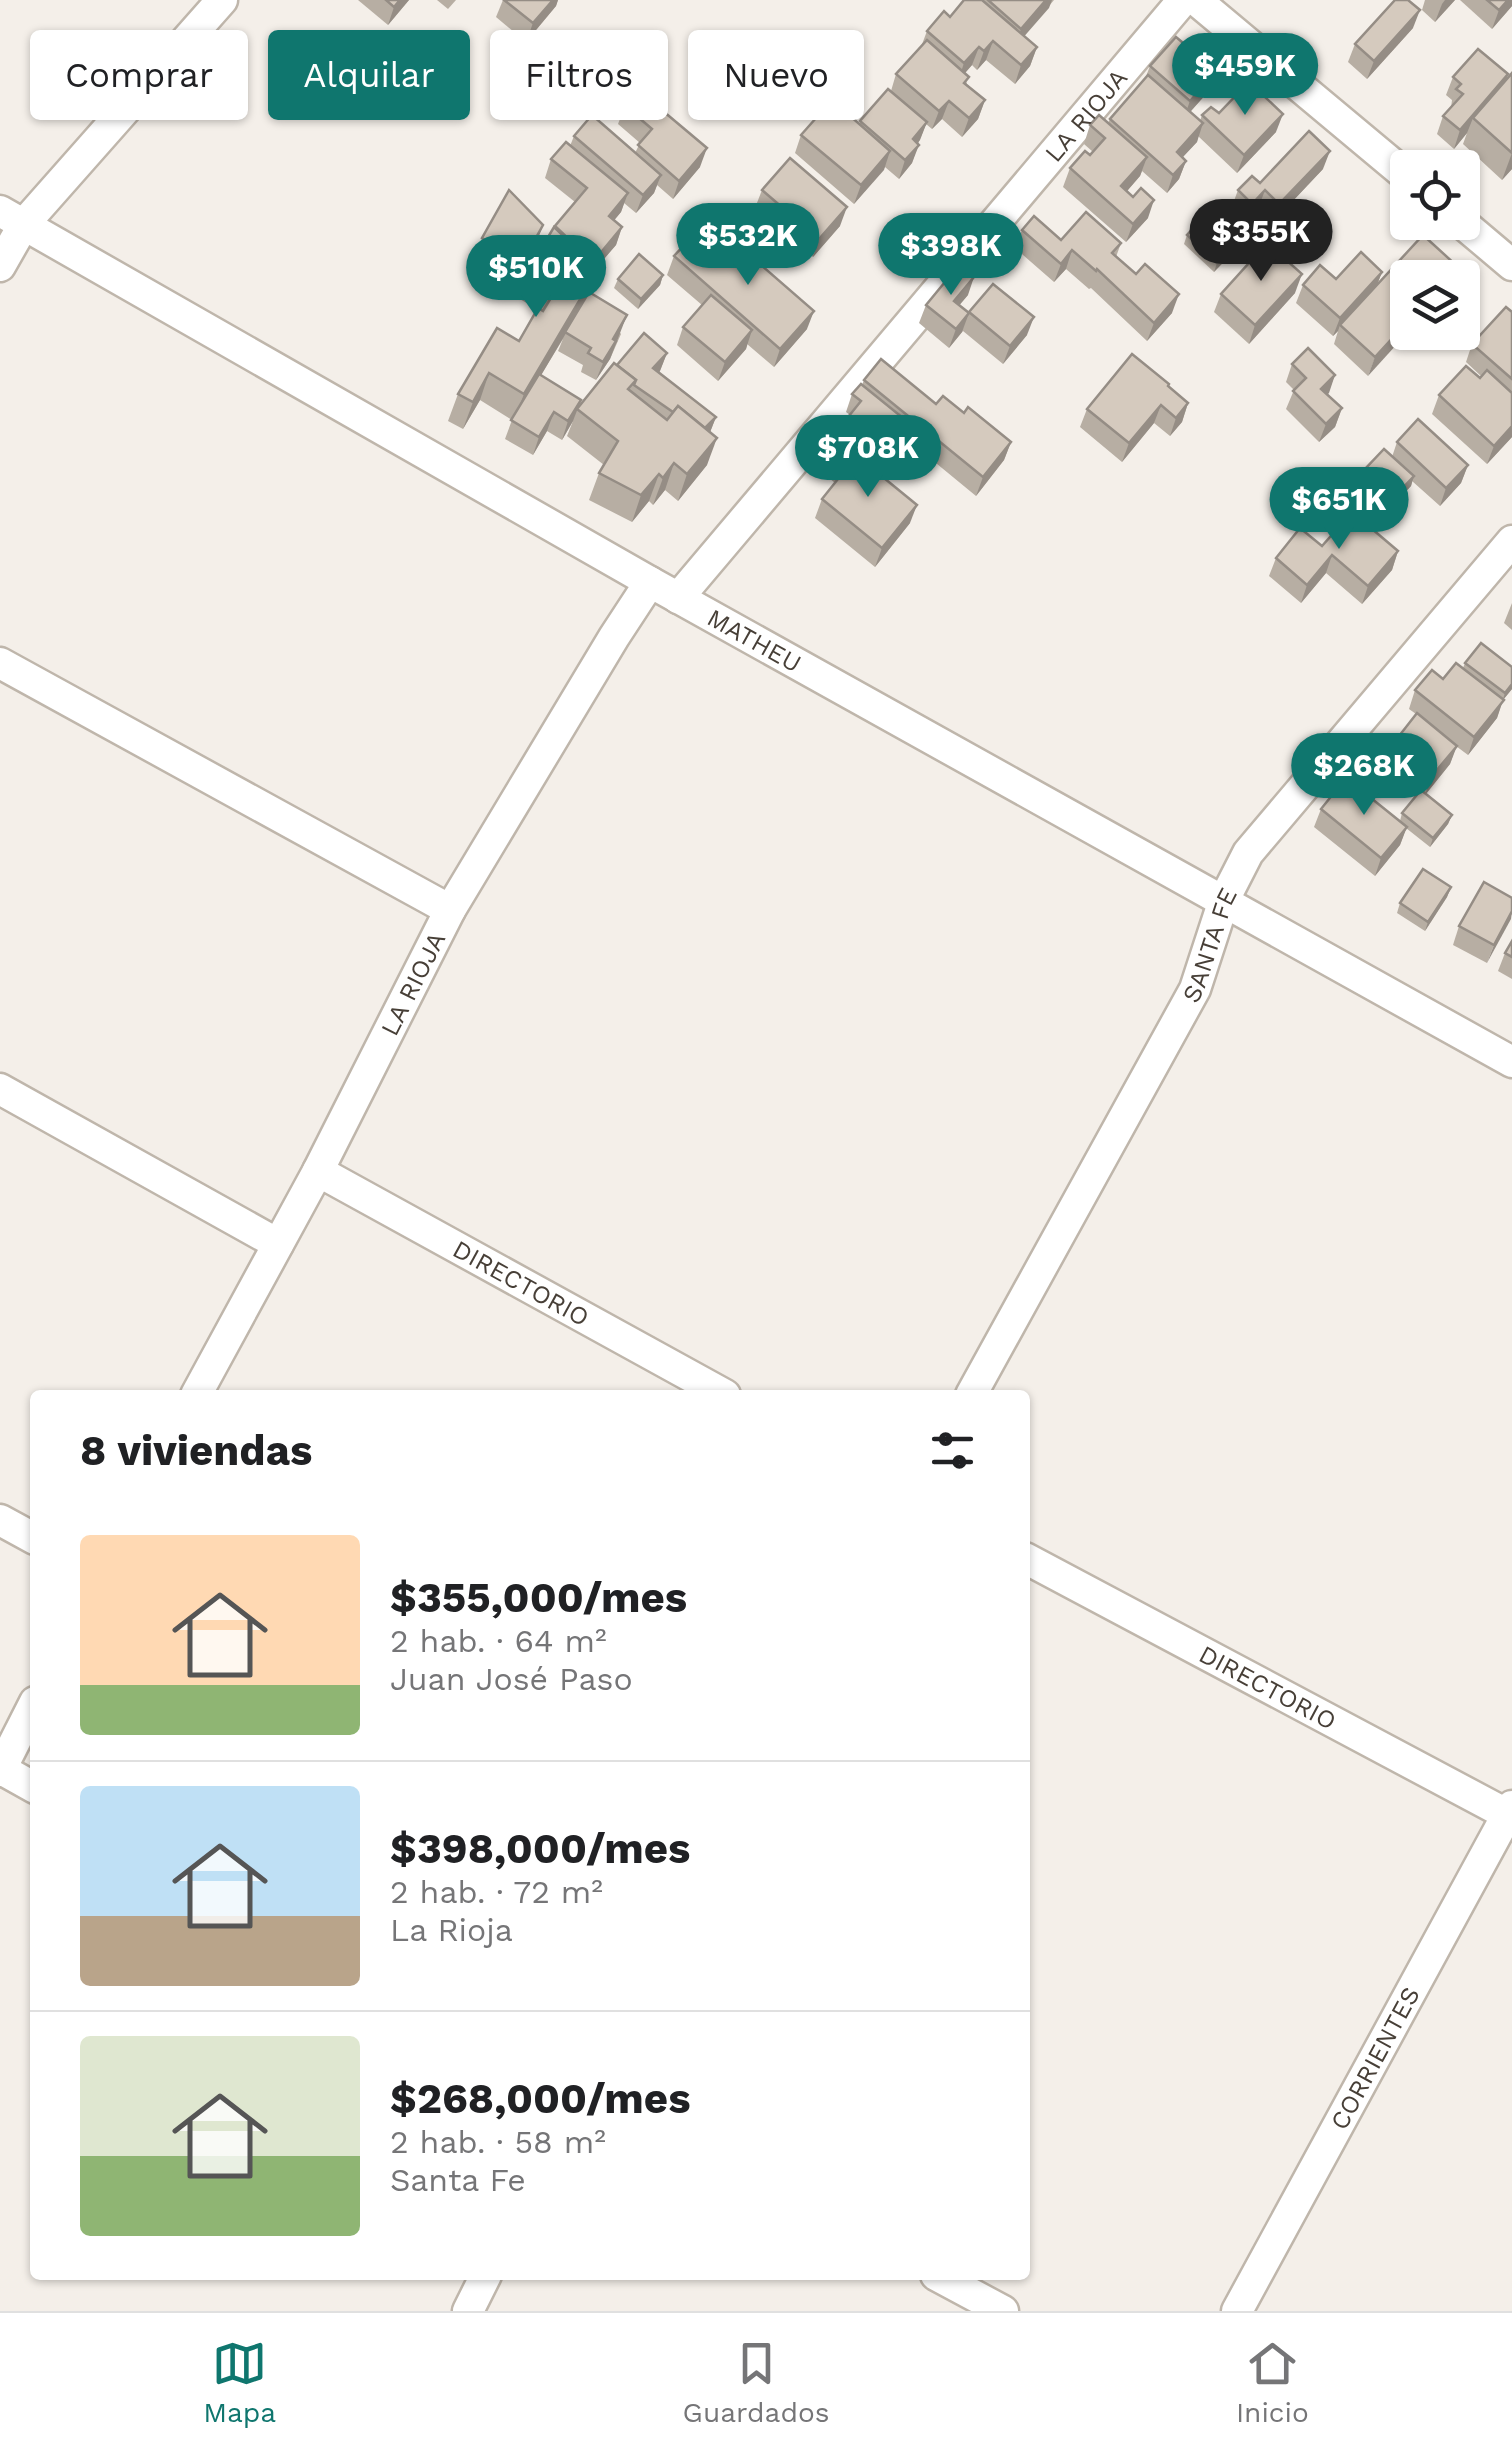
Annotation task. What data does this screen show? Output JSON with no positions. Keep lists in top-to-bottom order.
{
  "streets": {
    "street": [
      "LA RIOJA",
      "MATHEU",
      "SANTA FE",
      "DIRECTORIO",
      "CORRIENTES"
    ]
  },
  "crossings": [
    ["LA RIOJA", "MATHEU"],
    ["LA RIOJA", "DIRECTORIO"],
    ["MATHEU", "SANTA FE"],
    ["DIRECTORIO", "CORRIENTES"]
  ],
  "page": {
    "chip": [
      "Comprar",
      "Alquilar",
      "Filtros",
      "Nuevo"
    ],
    "price": [
      "$459K",
      "$355K",
      "$532K",
      "$398K",
      "$510K",
      "$708K",
      "$651K",
      "$268K"
    ],
    "heading": "8 viviendas",
    "list": [
      {
        "name": "$355,000/mes",
        "note": "2 hab. · 64 m² · Juan José Paso"
      },
      {
        "name": "$398,000/mes",
        "note": "2 hab. · 72 m² · La Rioja"
      },
      {
        "name": "$268,000/mes",
        "note": "2 hab. · 58 m² · Santa Fe"
      }
    ],
    "tabs": ["Mapa", "Guardados", "Inicio"]
  }
}
